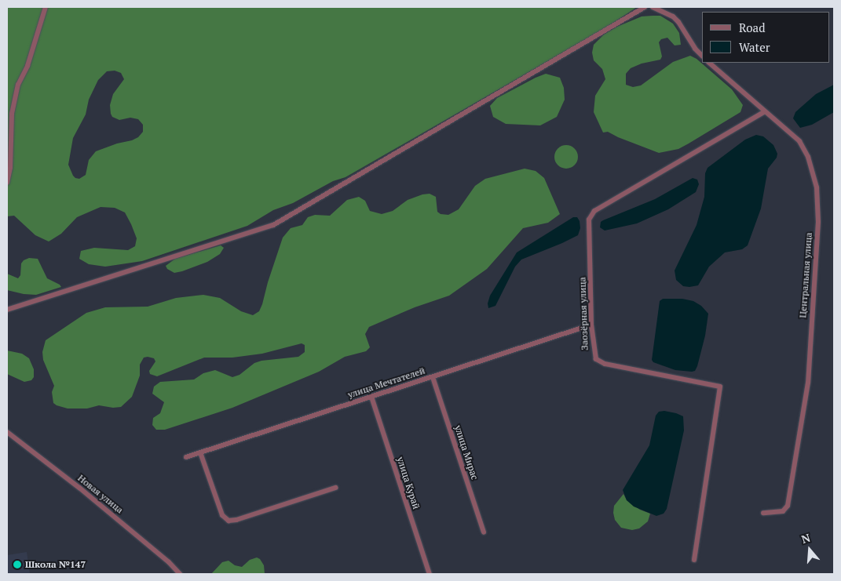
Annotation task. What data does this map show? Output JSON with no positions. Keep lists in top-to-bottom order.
{
  "streets": {
    "street": [
      "Центральная улица",
      "Заозёрная улица",
      "улица Мечтателей",
      "улица Мирас",
      "улица Курай",
      "Новая улица"
    ]
  },
  "crossings": [
    ["Центральная улица", "Заозёрная улица"],
    ["Заозёрная улица", "улица Мечтателей"],
    ["улица Мечтателей", "улица Мирас"],
    ["улица Мечтателей", "улица Курай"]
  ],
  "places": ["Школа №147"],
  "legend": ["Road", "Water"],
  "north": "top"
}
